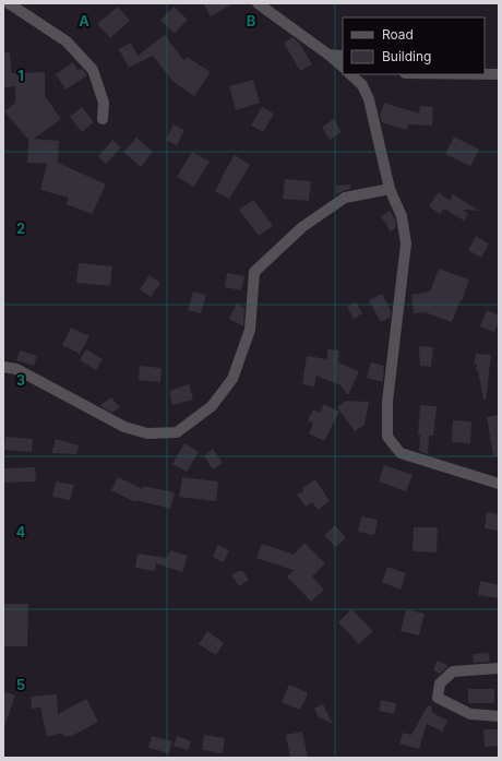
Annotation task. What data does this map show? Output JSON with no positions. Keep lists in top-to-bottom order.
{
  "legend": ["Road", "Building"],
  "grid": {
    "columns": ["A", "B"],
    "rows": [
      "1",
      "2",
      "3",
      "4",
      "5"
    ]
  }
}
